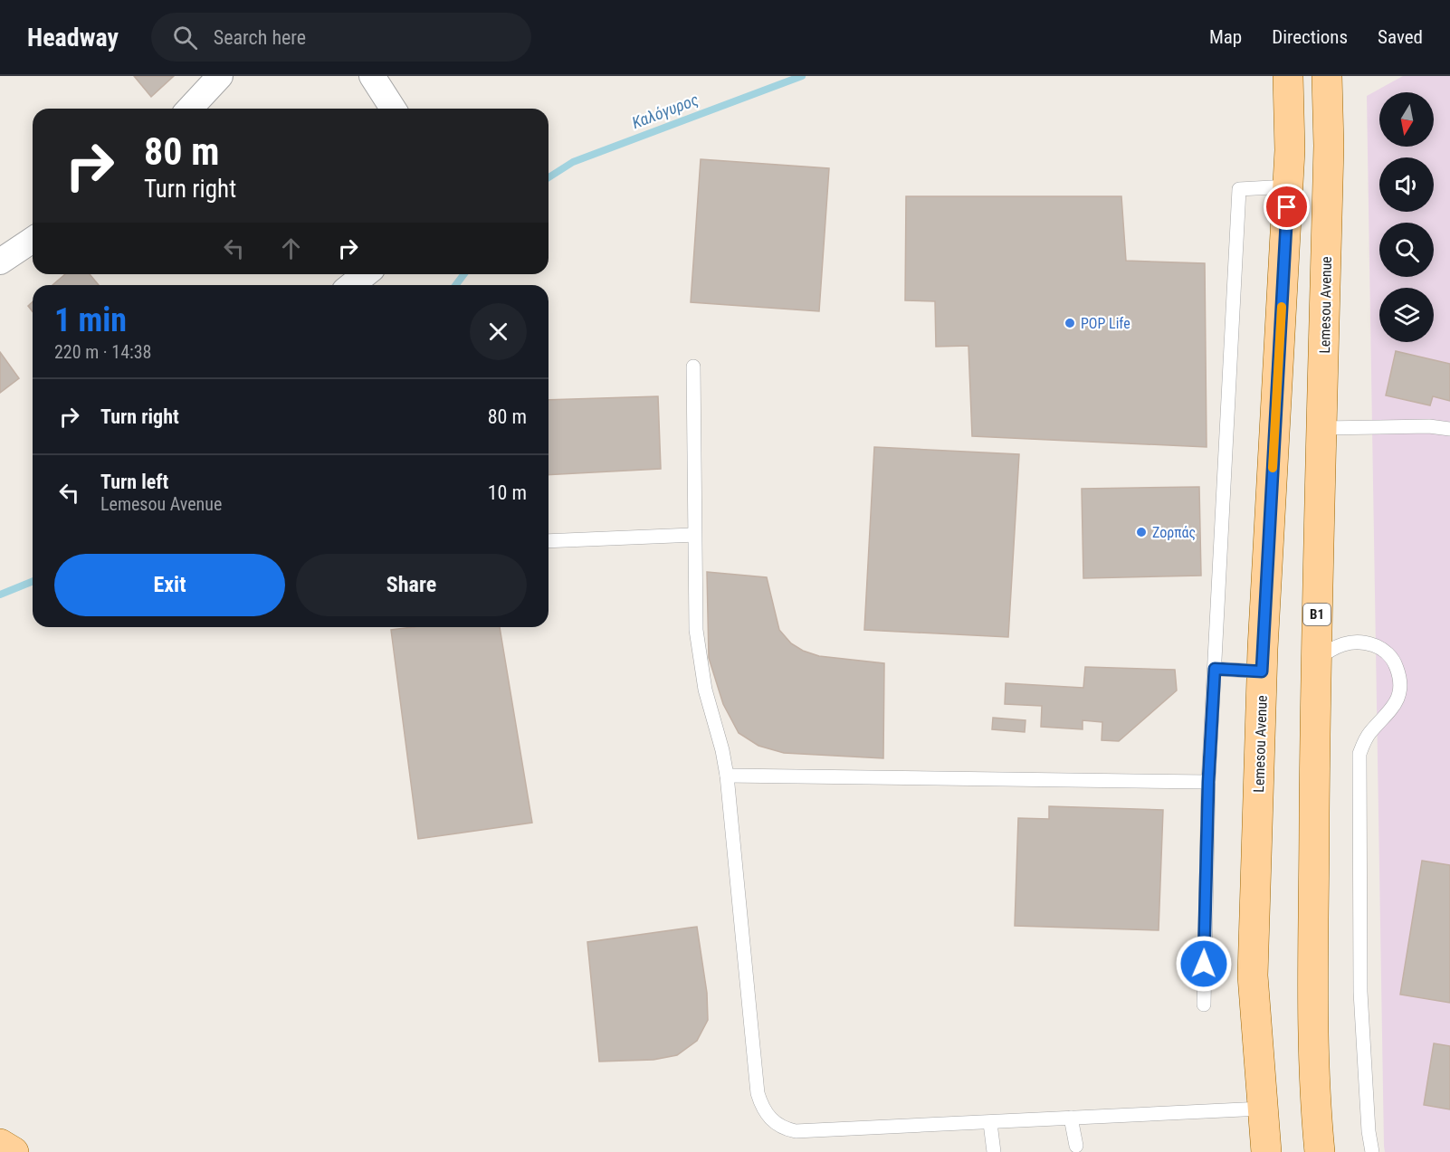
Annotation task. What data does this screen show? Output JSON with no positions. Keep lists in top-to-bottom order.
{
  "streets": {
    "main road": ["Lemesou Avenue", "B1"]
  },
  "water": ["Καλόγυρος"],
  "places": ["POP Life", "Ζορπάς"],
  "north": "bottom",
  "page": {
    "header": "Headway",
    "search": "Search here",
    "nav": ["Map", "Directions", "Saved"],
    "turn": ["80 m", "Turn right"],
    "heading": ["1 min", "220 m · 14:38"],
    "list": [
      {
        "name": "Turn right",
        "value": "80 m"
      },
      {
        "name": "Turn left",
        "note": "Lemesou Avenue",
        "value": "10 m"
      }
    ],
    "buttons": ["Exit", "Share"]
  }
}
